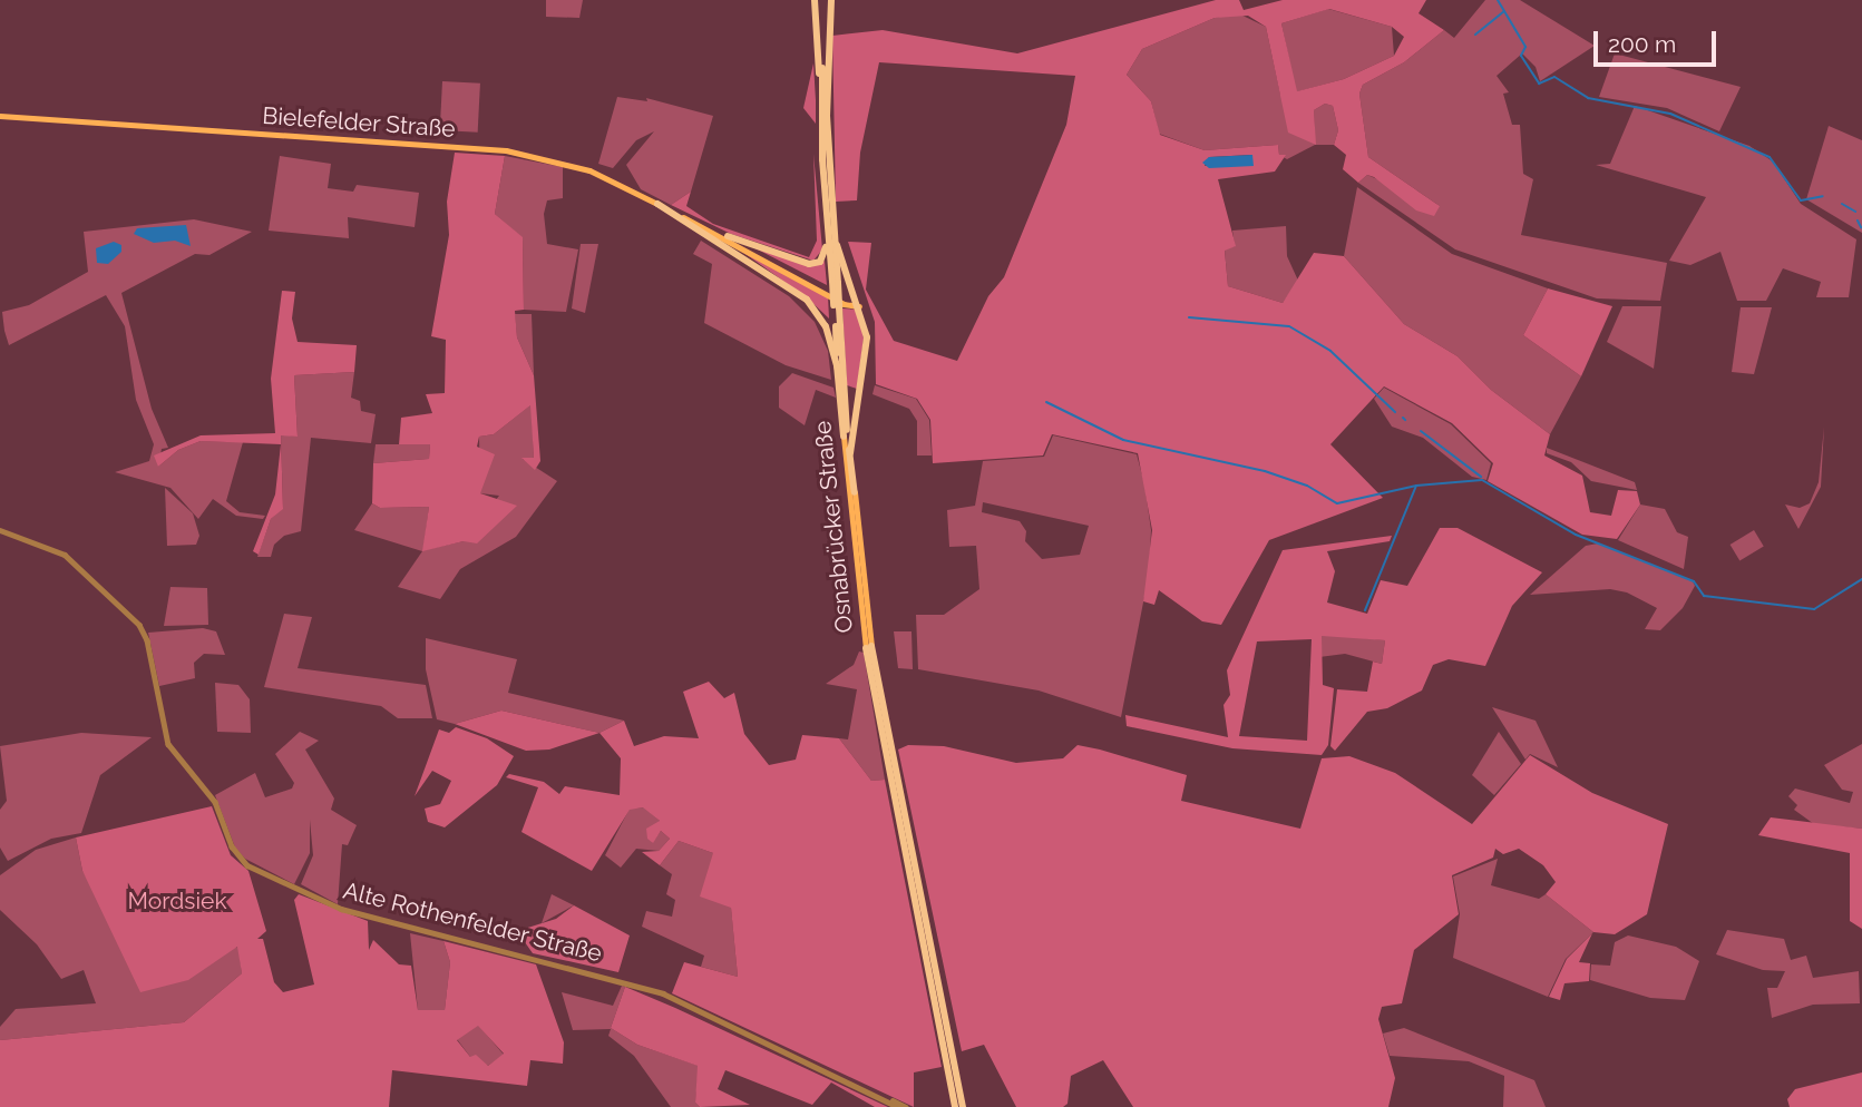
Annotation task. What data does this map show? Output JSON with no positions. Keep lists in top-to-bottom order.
{
  "streets": {
    "highway": ["Osnabrücker Straße"],
    "main road": ["Bielefelder Straße"],
    "street": ["Alte Rothenfelder Straße"]
  },
  "parks": ["Mordsiek"],
  "scale_bar": "200 m"
}
